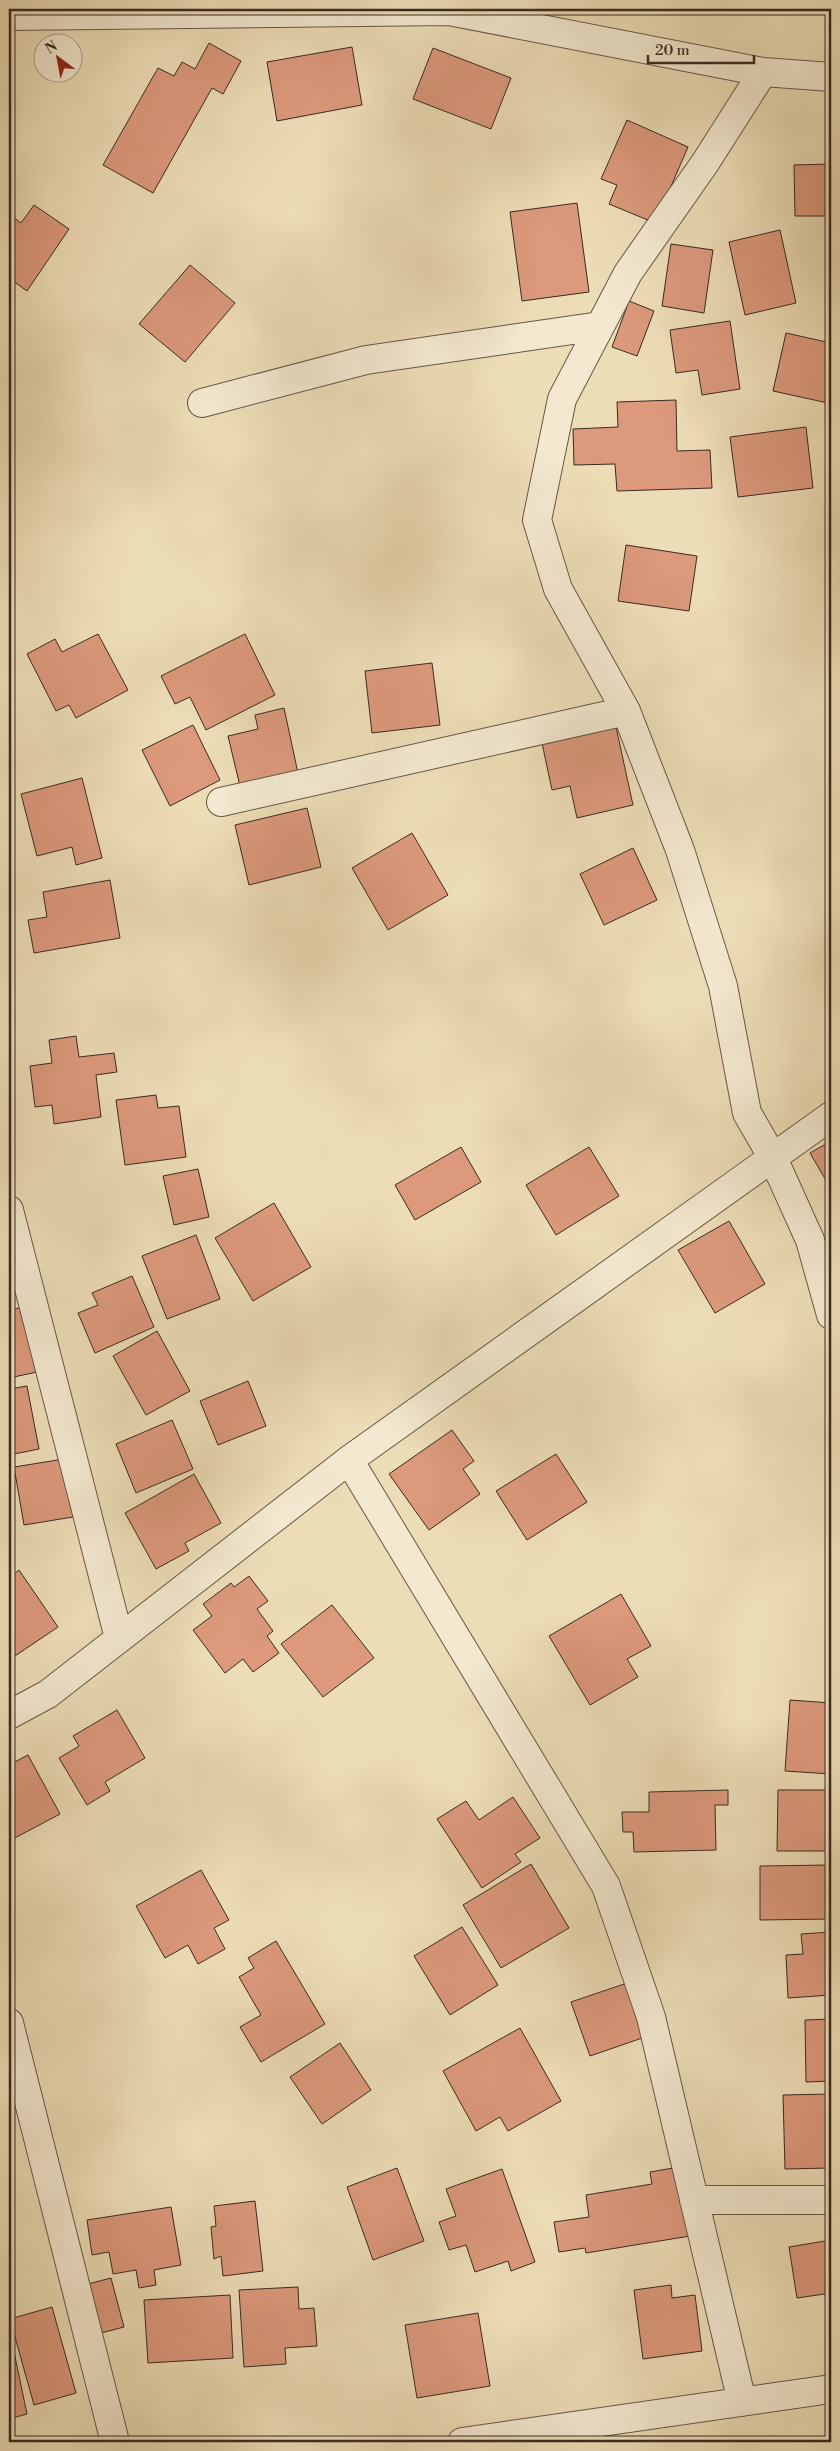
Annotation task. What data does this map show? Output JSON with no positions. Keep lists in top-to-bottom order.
{
  "scale_bar": "20 m",
  "north": "top left"
}
